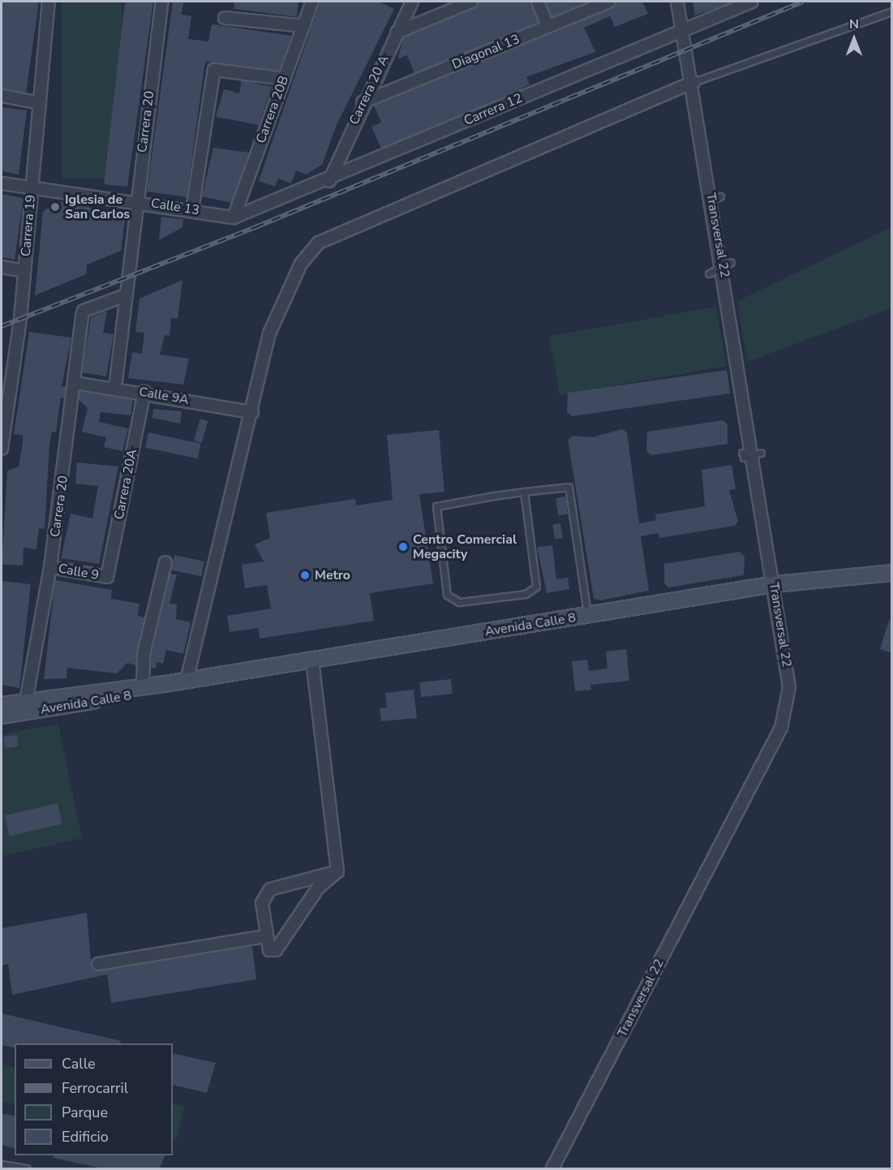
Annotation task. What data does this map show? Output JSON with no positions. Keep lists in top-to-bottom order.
{
  "streets": {
    "main road": ["Avenida Calle 8"],
    "street": [
      "Diagonal 13",
      "Carrera 20 A",
      "Carrera 20B",
      "Carrera 12",
      "Carrera 20",
      "Calle 13",
      "Carrera 19",
      "Transversal 22",
      "Calle 9A",
      "Carrera 20A",
      "Calle 9"
    ]
  },
  "crossings": [
    ["Diagonal 13", "Carrera 20 A"],
    ["Carrera 20 A", "Carrera 12"],
    ["Carrera 20B", "Carrera 12"],
    ["Carrera 20B", "Calle 13"],
    ["Carrera 12", "Calle 13"],
    ["Carrera 12", "Transversal 22"],
    ["Carrera 20", "Calle 13"],
    ["Carrera 20", "Calle 9A"],
    ["Carrera 20", "Calle 9"],
    ["Carrera 20", "Avenida Calle 8"],
    ["Calle 13", "Carrera 19"],
    ["Transversal 22", "Avenida Calle 8"],
    ["Calle 9A", "Carrera 20A"],
    ["Carrera 20A", "Calle 9"]
  ],
  "places": ["Iglesia de San Carlos", "Centro Comercial Megacity", "Metro"],
  "legend": [
    "Calle",
    "Ferrocarril",
    "Parque",
    "Edificio"
  ],
  "north": "top"
}
